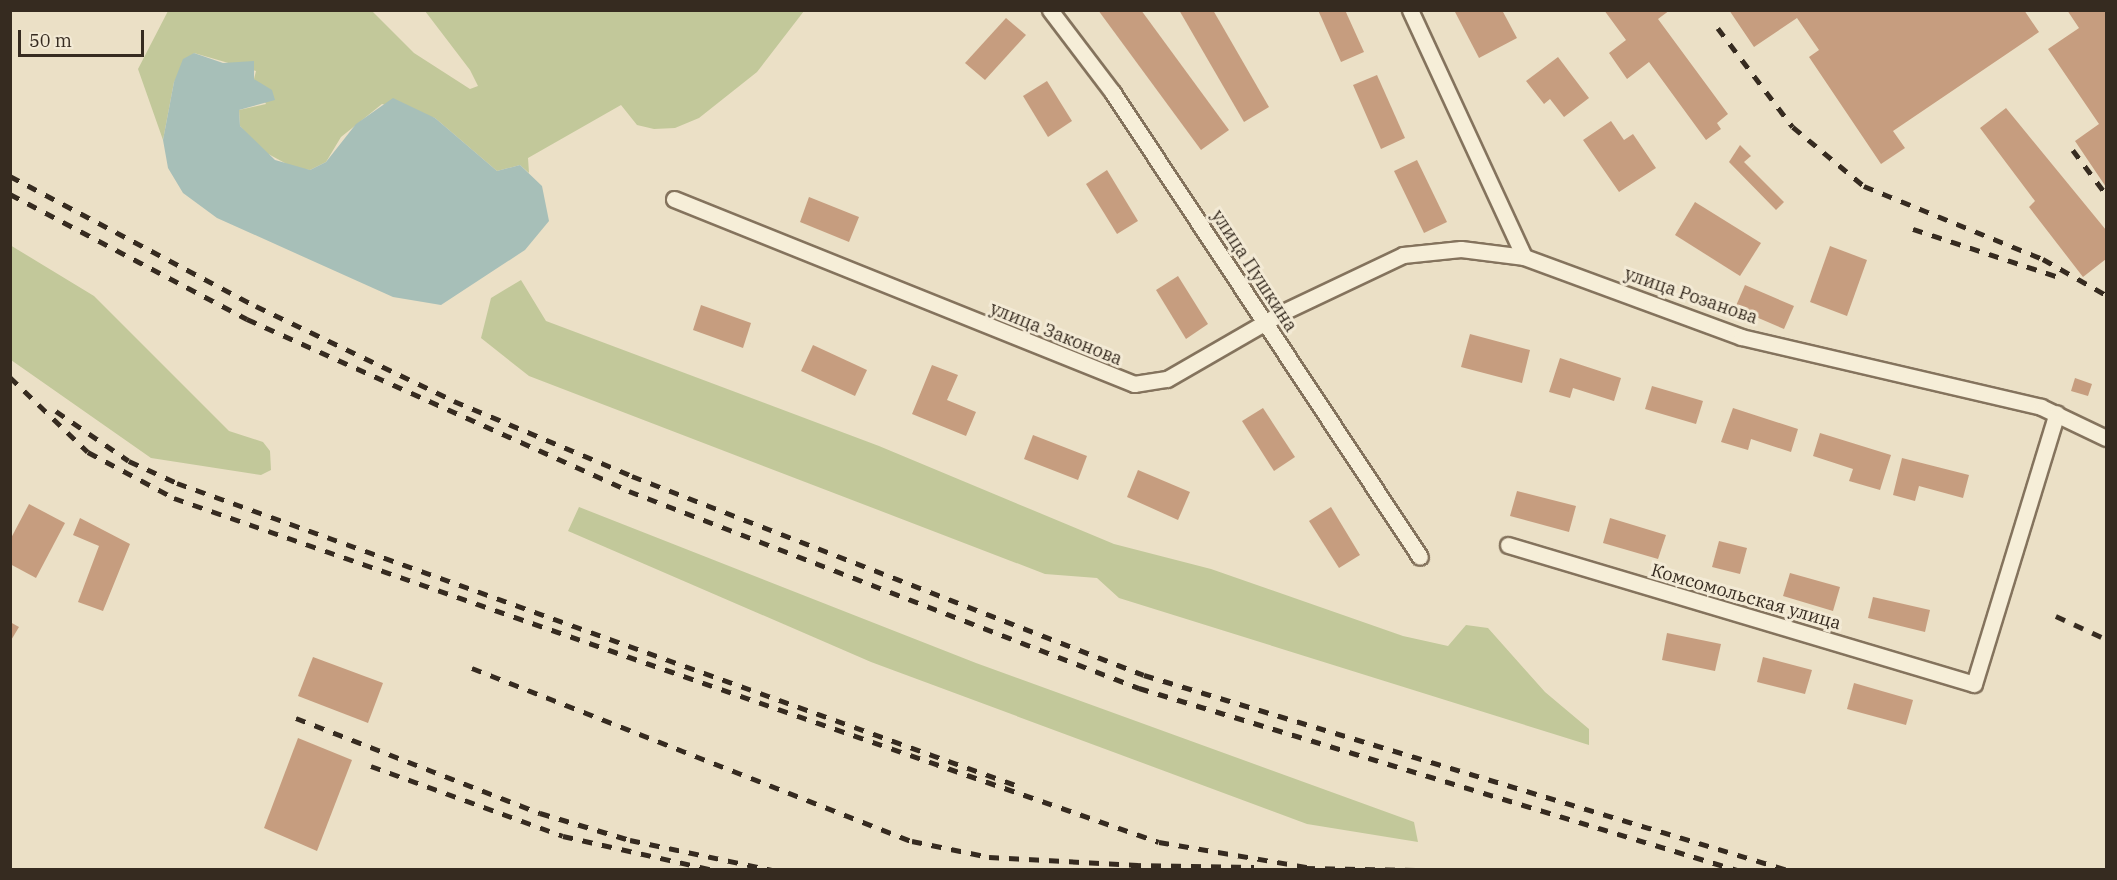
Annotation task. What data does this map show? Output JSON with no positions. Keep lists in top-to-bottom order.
{
  "streets": {
    "street": [
      "улица Пушкина",
      "улица Розанова",
      "улица Законова",
      "Комсомольская улица"
    ]
  },
  "crossings": [
    ["улица Пушкина", "улица Законова"],
    ["улица Розанова", "улица Законова"],
    ["улица Розанова", "Комсомольская улица"]
  ],
  "scale_bar": "50 m"
}
